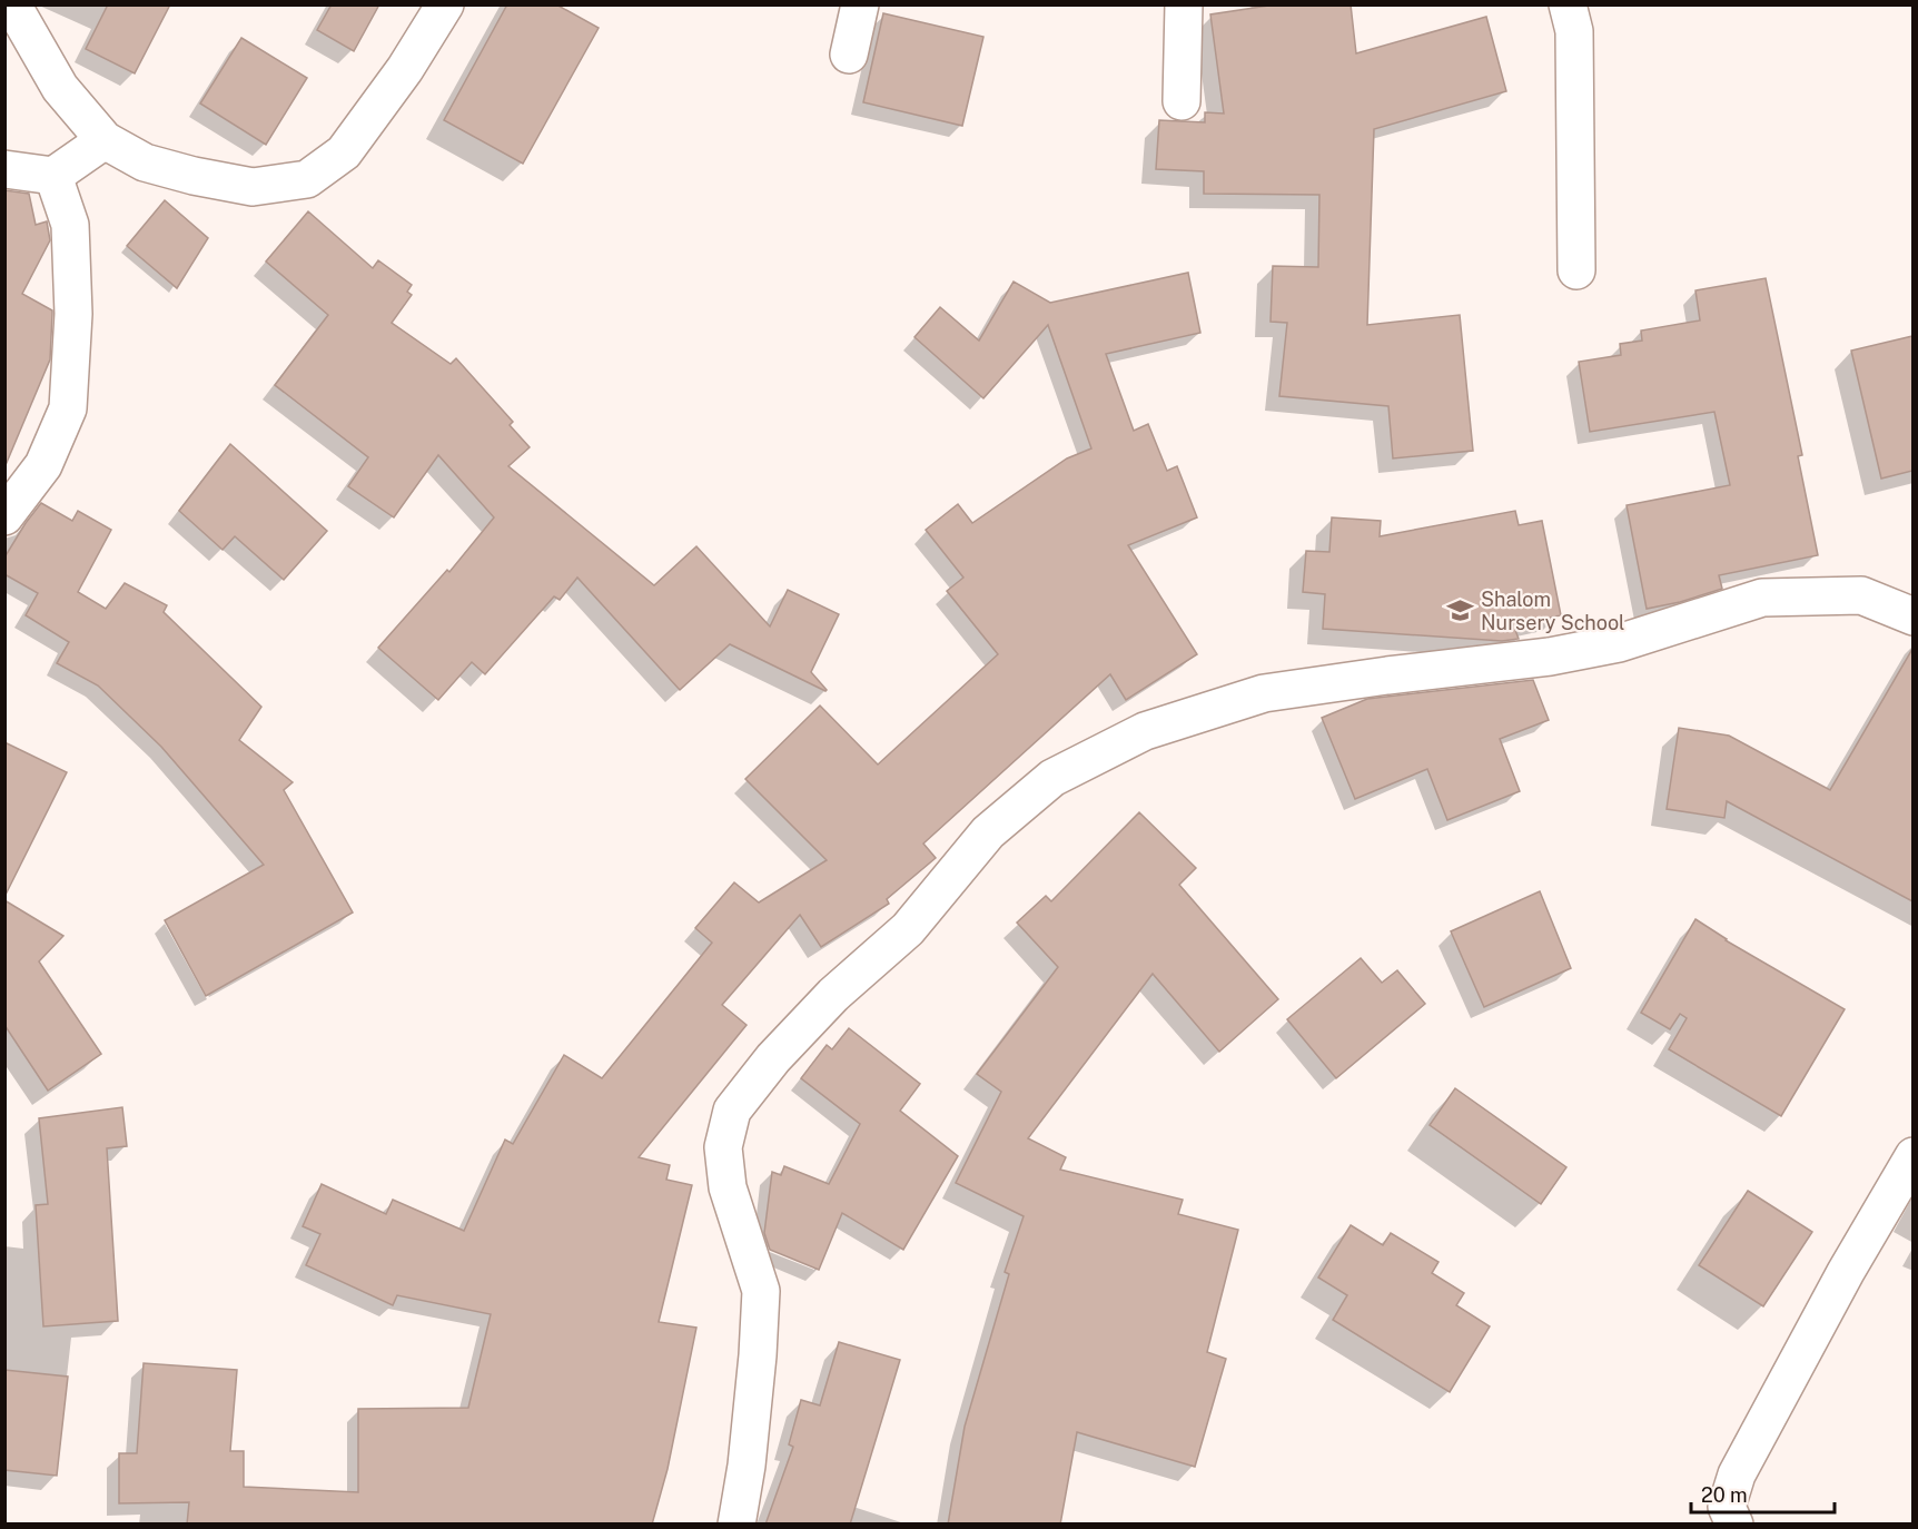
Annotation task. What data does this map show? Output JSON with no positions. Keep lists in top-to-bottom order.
{
  "places": {
    "school or university": ["Shalom Nursery School"]
  },
  "scale_bar": "20 m"
}
